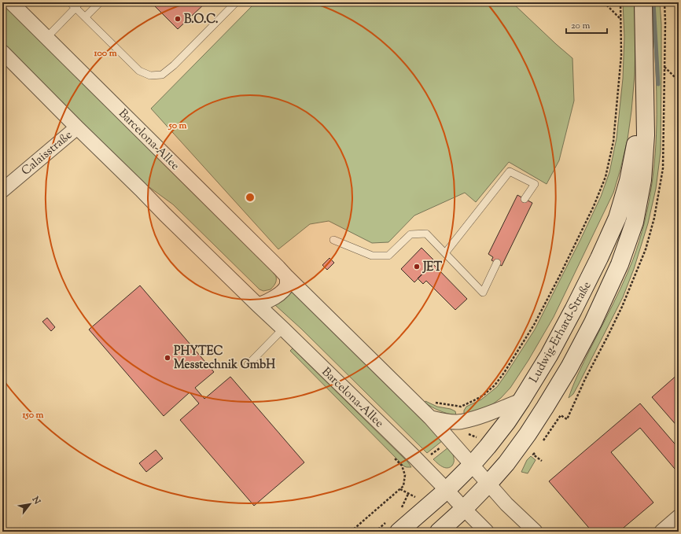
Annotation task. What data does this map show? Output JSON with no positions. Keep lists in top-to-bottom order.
{
  "streets": {
    "main road": ["Ludwig-Erhard-Straße"],
    "street": ["Barcelona-Allee", "Calaisstraße"]
  },
  "crossings": [
    ["Barcelona-Allee", "Calaisstraße"],
    ["Barcelona-Allee", "Ludwig-Erhard-Straße"]
  ],
  "places": ["B.O.C.", "JET", "PHYTEC Messtechnik GmbH"],
  "scale_bar": "20 m",
  "north": "top right",
  "rings": ["100 m", "50 m", "150 m"]
}
